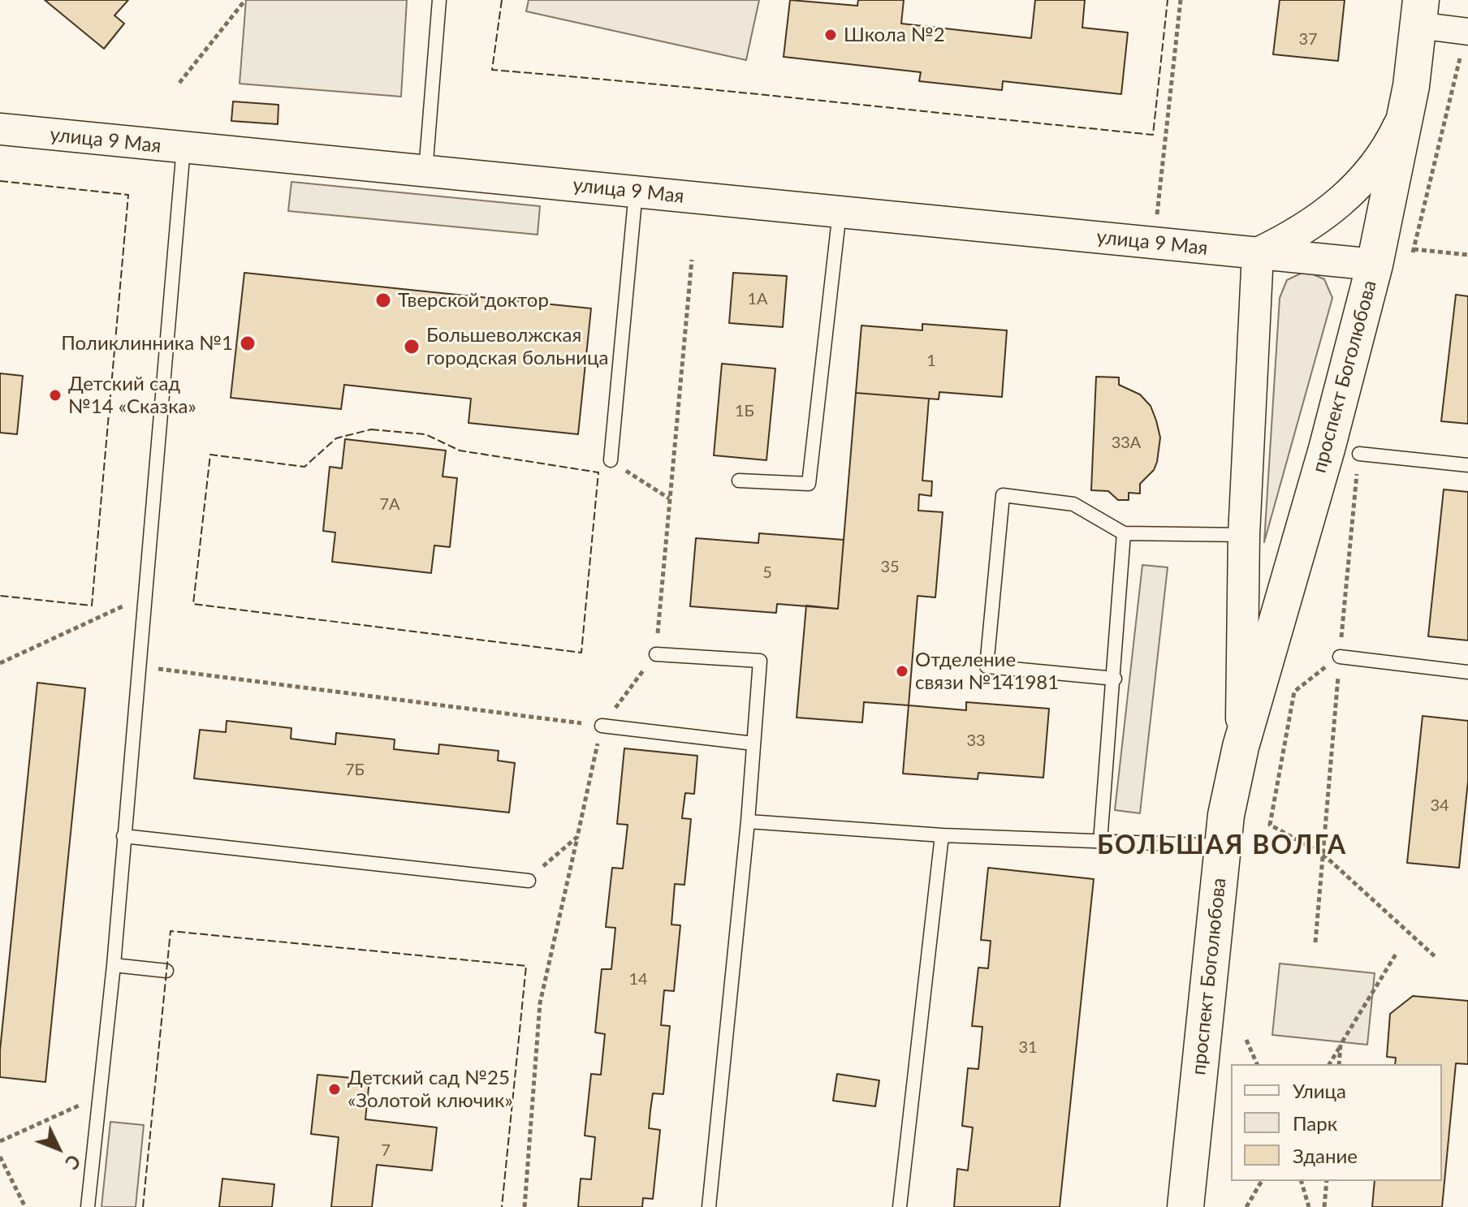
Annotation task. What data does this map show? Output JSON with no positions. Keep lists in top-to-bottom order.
{
  "streets": {
    "main road": ["проспект Боголюбова"],
    "street": ["улица 9 Мая"]
  },
  "crossings": [
    ["улица 9 Мая", "проспект Боголюбова"]
  ],
  "districts": ["БОЛЬШАЯ ВОЛГА"],
  "places": [
    "Школа №2",
    "Тверской доктор",
    "Поликлинника №1",
    "Большеволжская городская больница",
    "Детский сад №14 «Сказка»",
    "Отделение связи №141981",
    "Детский сад №25 «Золотой ключик»"
  ],
  "house_numbers": [
    "37",
    "1А",
    "1",
    "1Б",
    "33А",
    "7А",
    "35",
    "5",
    "33",
    "7Б",
    "34",
    "14",
    "31",
    "7"
  ],
  "legend": ["Улица", "Парк", "Здание"],
  "north": "bottom right"
}
